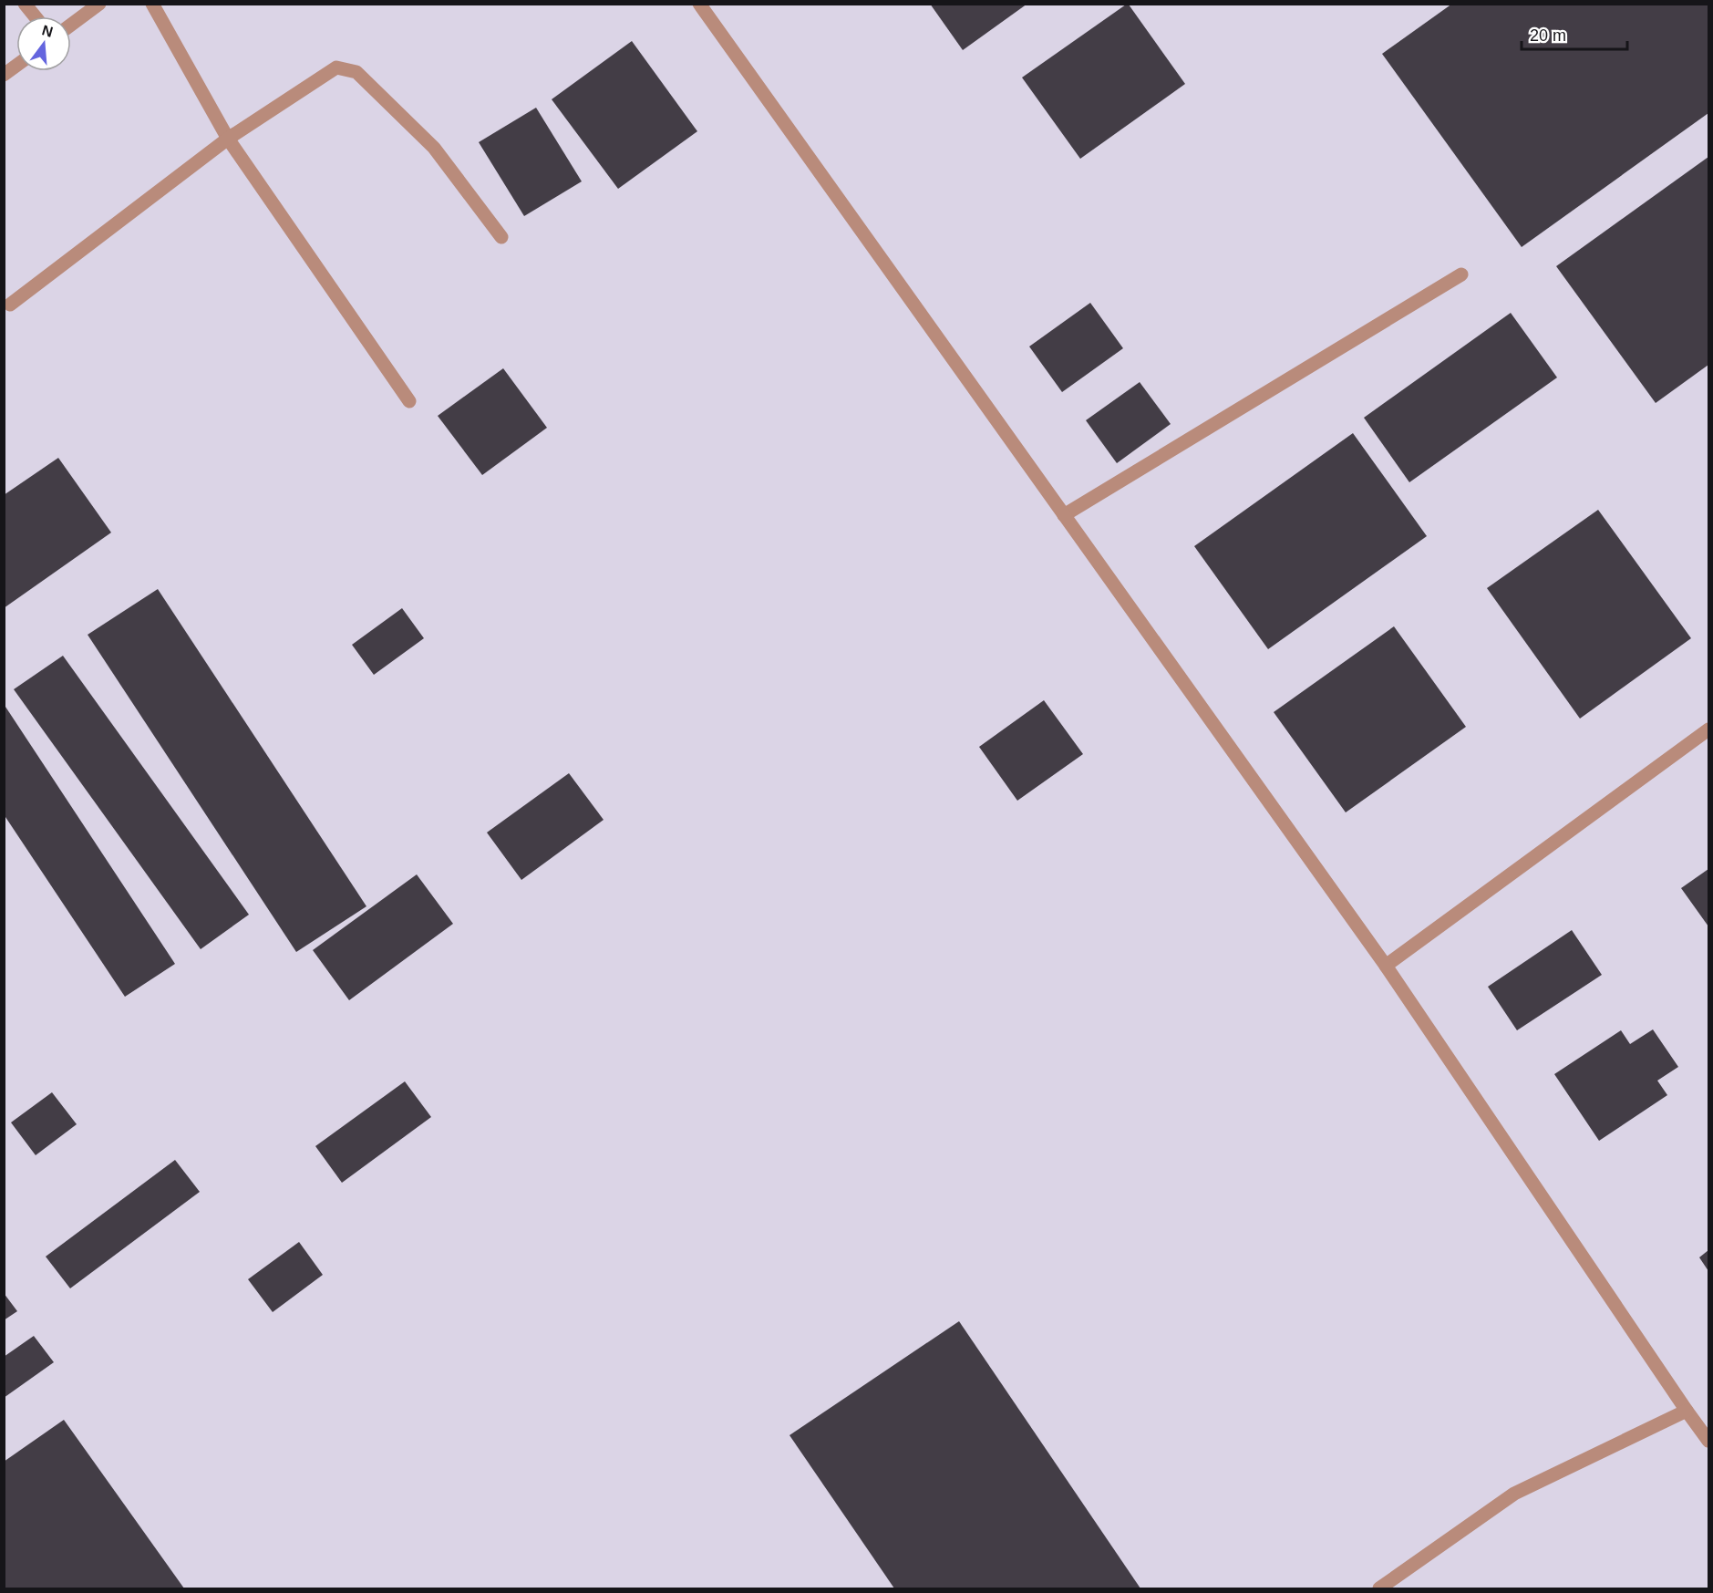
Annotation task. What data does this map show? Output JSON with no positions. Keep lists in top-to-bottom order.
{
  "scale_bar": "20 m",
  "north": "top"
}
